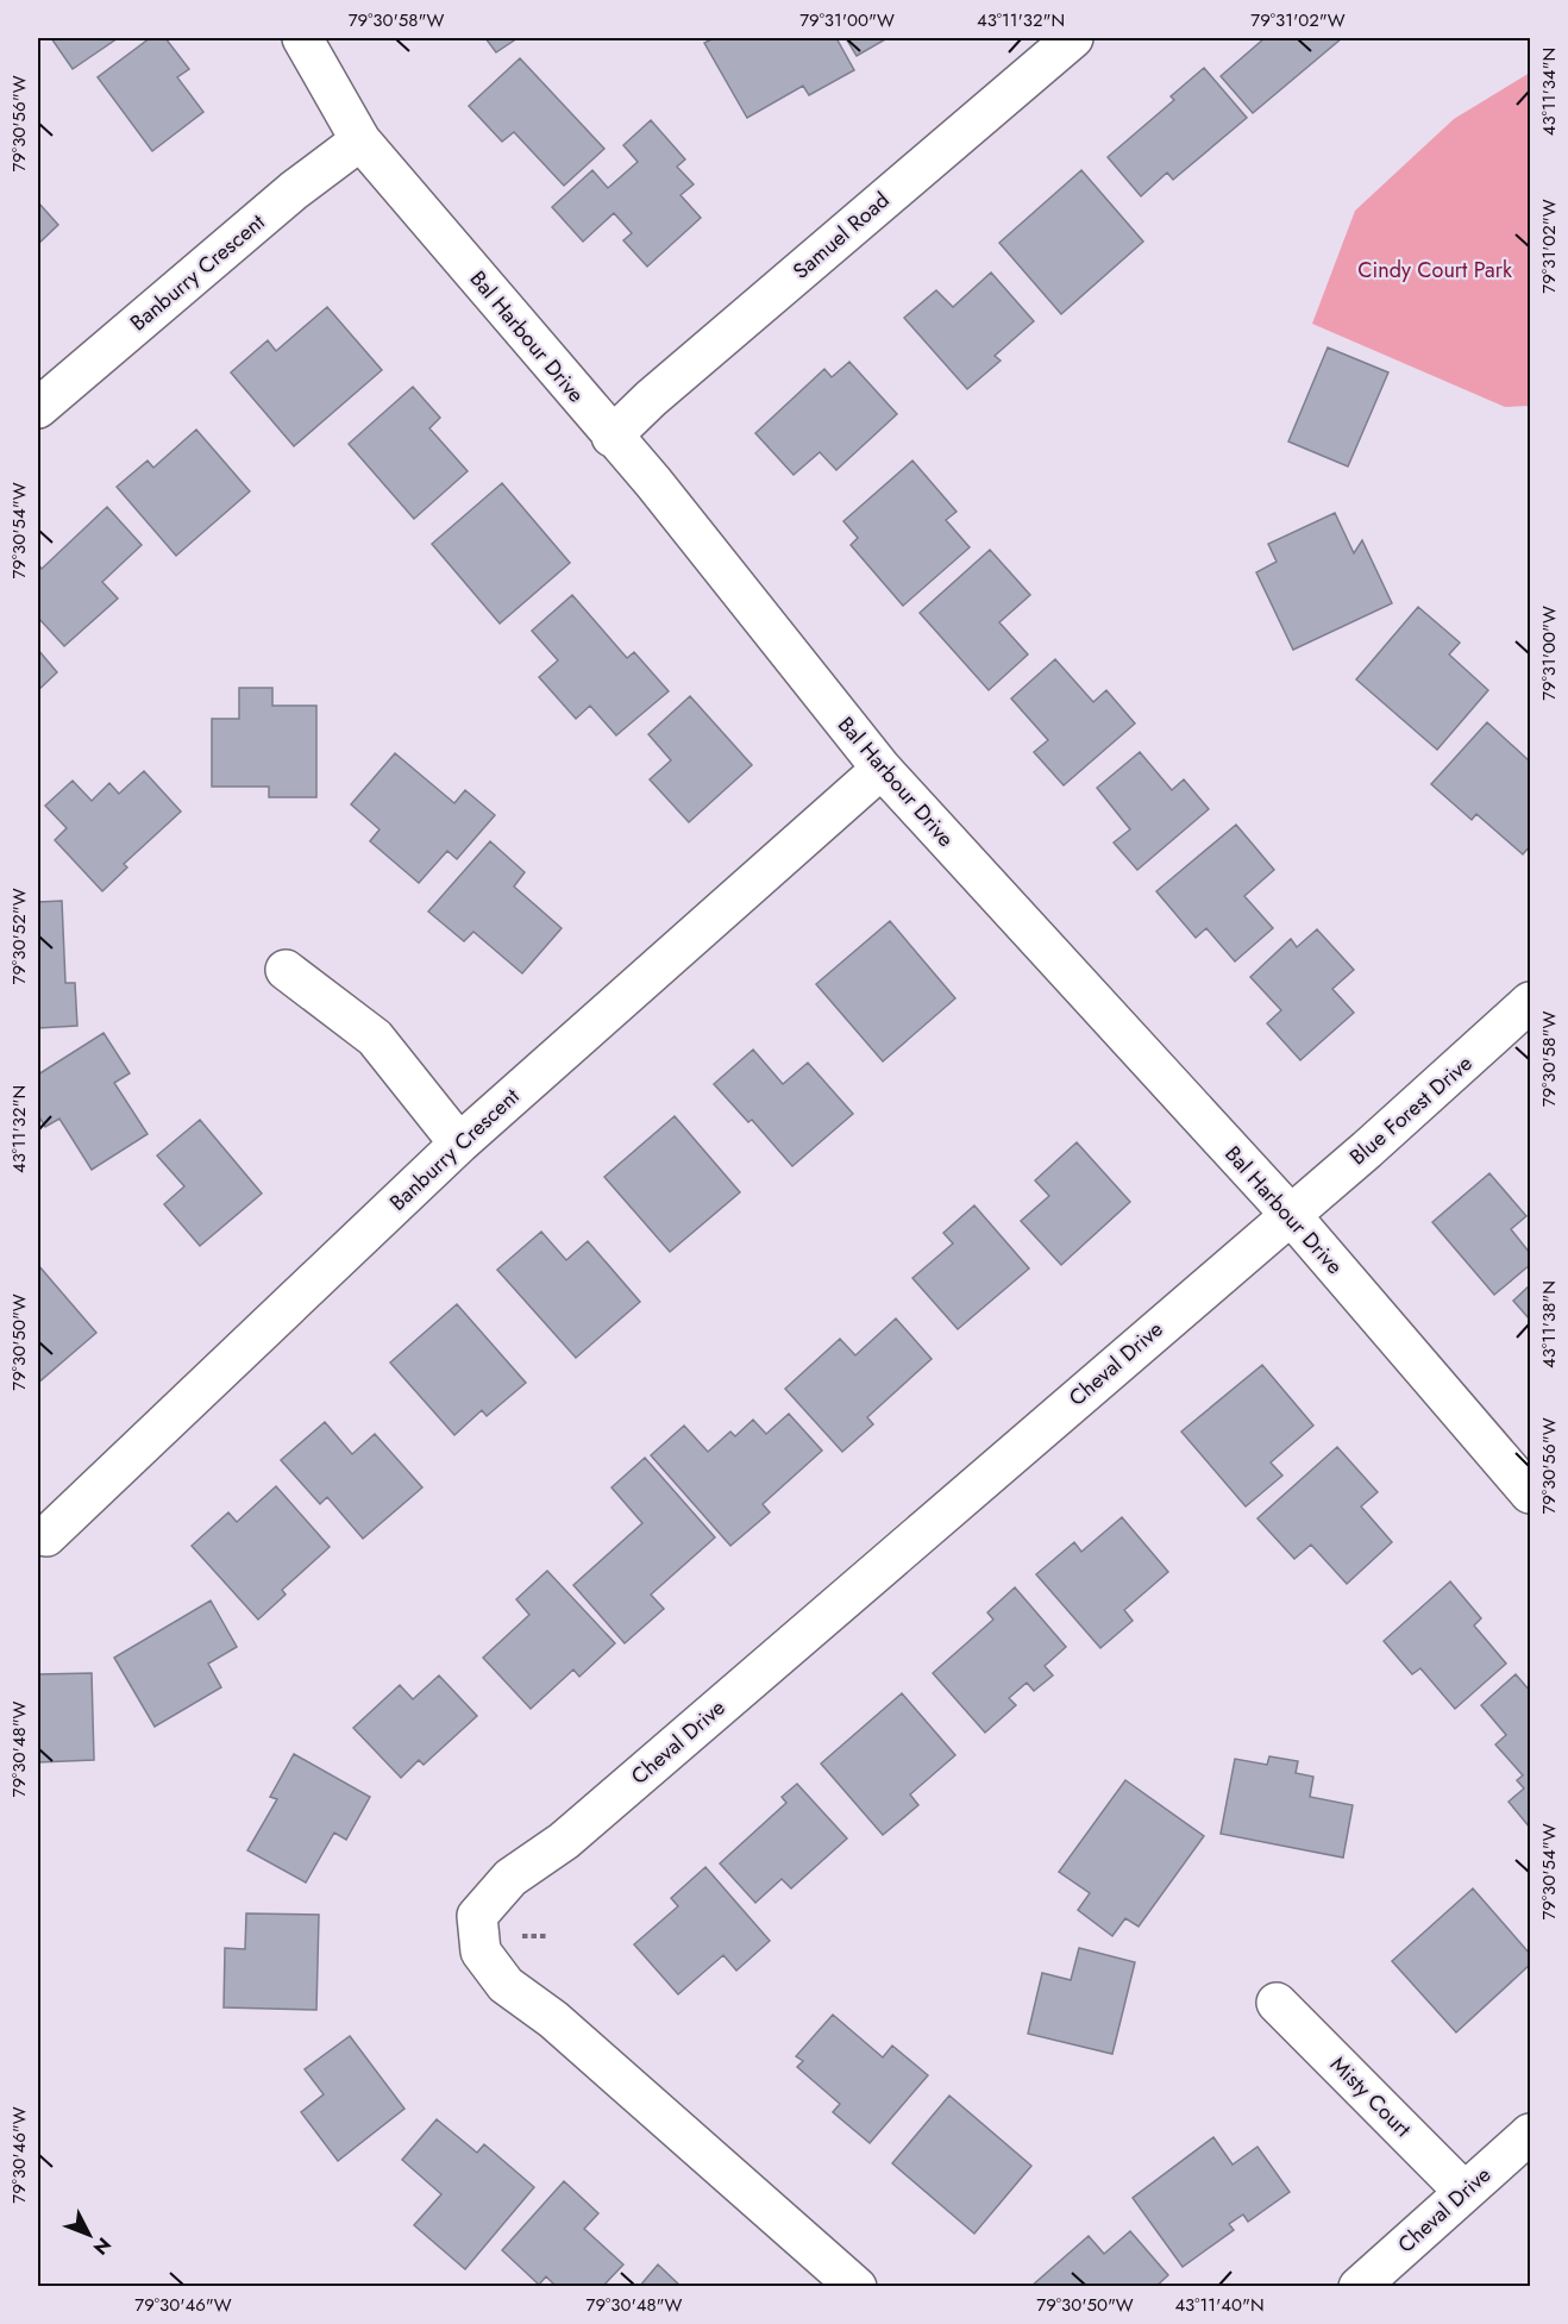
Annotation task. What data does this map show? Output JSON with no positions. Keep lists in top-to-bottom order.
{
  "streets": {
    "street": [
      "Samuel Road",
      "Banburry Crescent",
      "Bal Harbour Drive",
      "Blue Forest Drive",
      "Cheval Drive",
      "Misty Court"
    ]
  },
  "crossings": [
    ["Samuel Road", "Bal Harbour Drive"],
    ["Banburry Crescent", "Bal Harbour Drive"],
    ["Bal Harbour Drive", "Blue Forest Drive"],
    ["Bal Harbour Drive", "Cheval Drive"],
    ["Blue Forest Drive", "Cheval Drive"],
    ["Cheval Drive", "Misty Court"]
  ],
  "parks": ["Cindy Court Park"],
  "north": "bottom right",
  "coordinates": [
    "79°30'58\"W",
    "79°31'00\"W",
    "43°11'32\"N",
    "79°31'02\"W",
    "43°11'34\"N",
    "79°30'56\"W",
    "79°30'54\"W",
    "79°30'52\"W",
    "43°11'38\"N",
    "79°30'50\"W",
    "79°30'48\"W",
    "79°30'46\"W",
    "43°11'40\"N"
  ]
}
